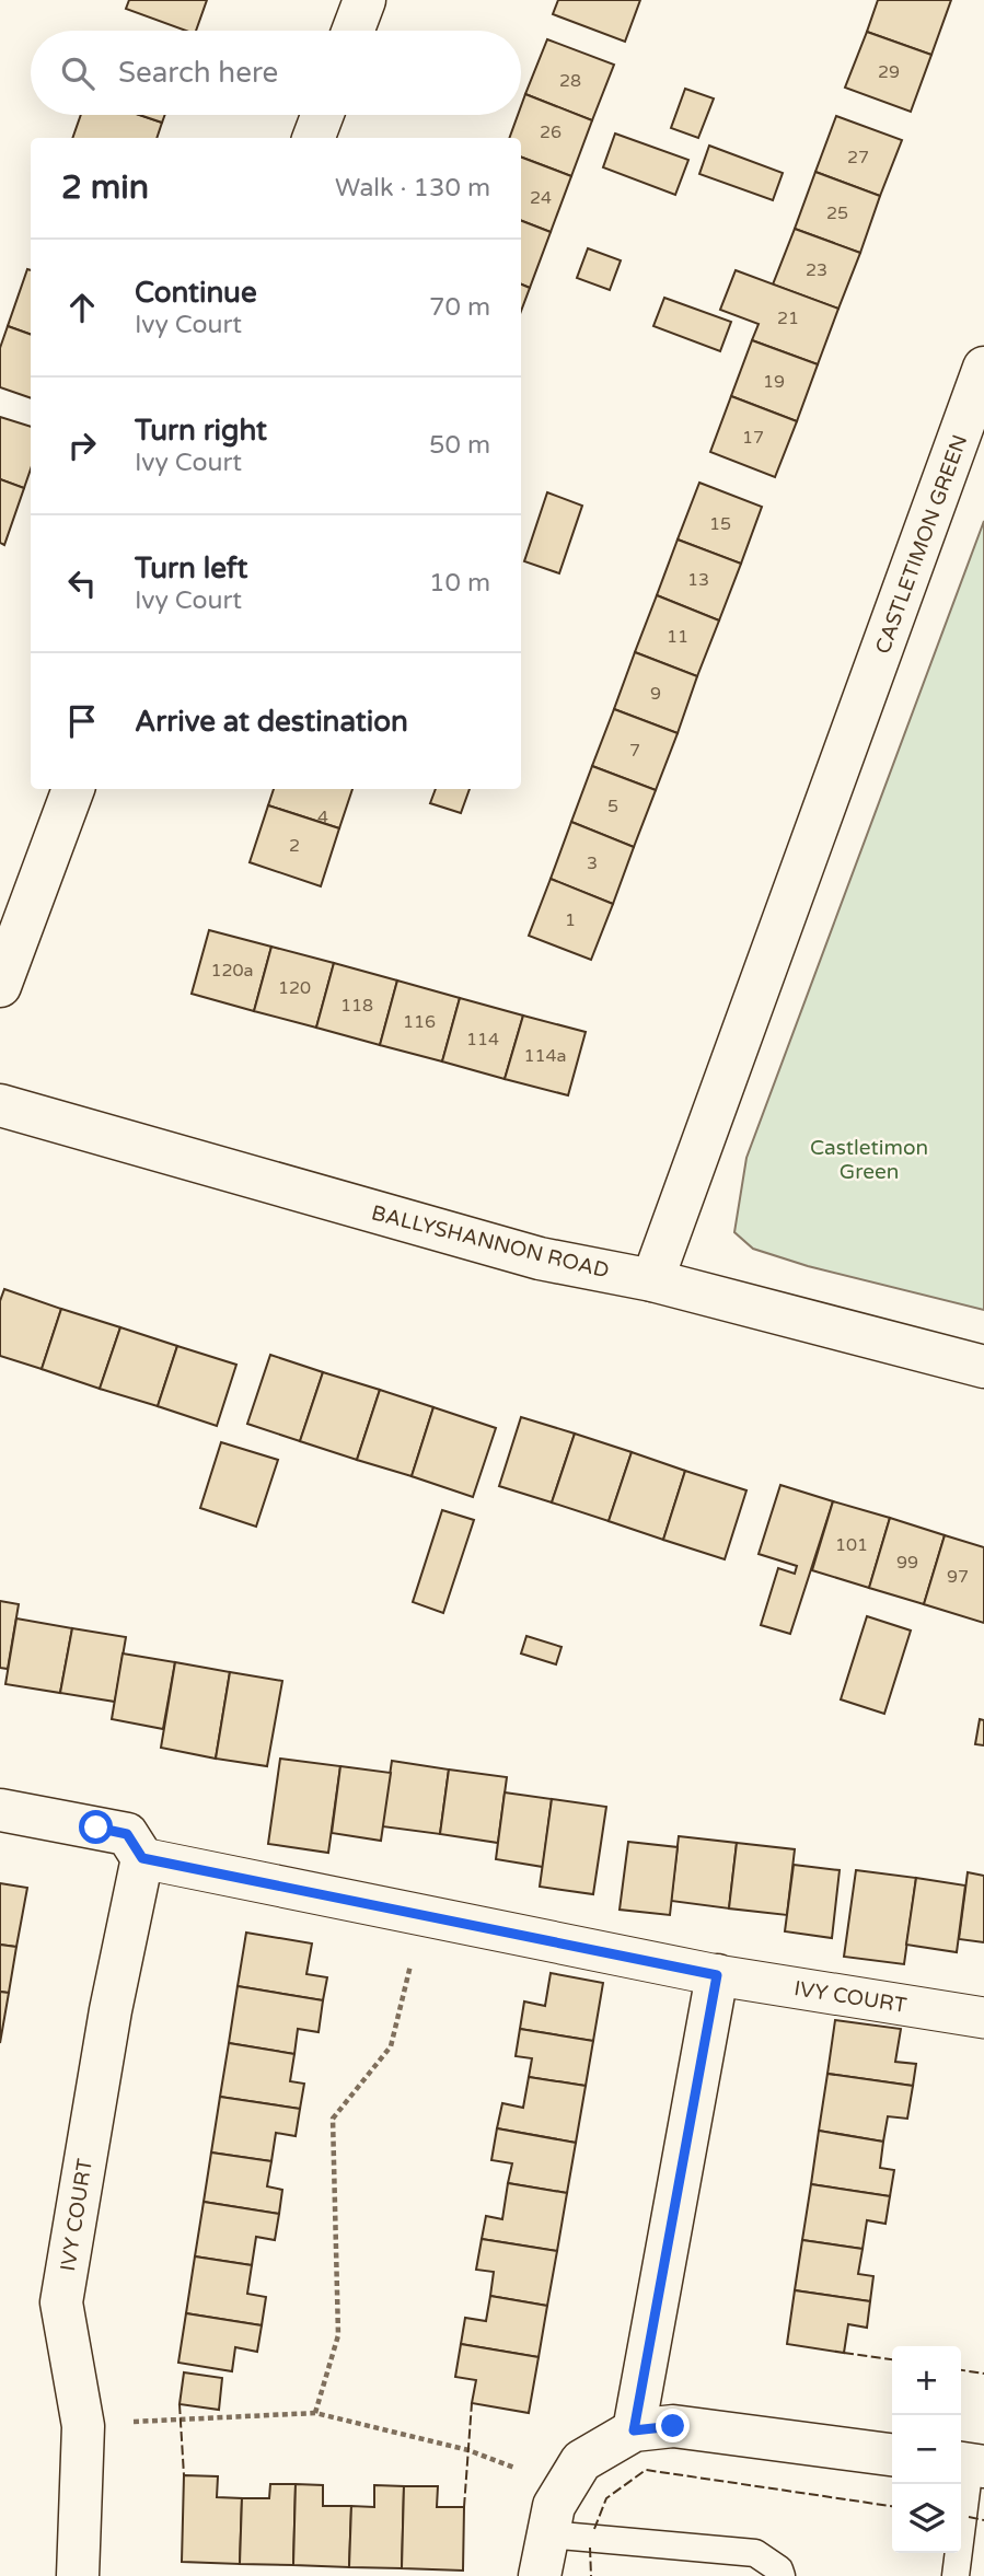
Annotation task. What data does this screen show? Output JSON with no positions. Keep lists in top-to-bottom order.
{
  "streets": {
    "street": ["CASTLETIMON GREEN", "BALLYSHANNON ROAD", "IVY COURT"]
  },
  "crossings": [
    ["CASTLETIMON GREEN", "BALLYSHANNON ROAD"]
  ],
  "parks": ["Castletimon Green"],
  "house_numbers": [
    "29",
    "28",
    "26",
    "27",
    "24",
    "25",
    "23",
    "21",
    "19",
    "17",
    "15",
    "13",
    "11",
    "9",
    "7",
    "5",
    "4",
    "2",
    "3",
    "1",
    "120a",
    "120",
    "118",
    "116",
    "114",
    "114a",
    "101",
    "99",
    "97"
  ],
  "page": {
    "search": "Search here",
    "heading": ["2 min", "Walk · 130 m"],
    "list": [
      ["Continue", "Ivy Court", "70 m"],
      ["Turn right", "Ivy Court", "50 m"],
      ["Turn left", "Ivy Court", "10 m"],
      "Arrive at destination"
    ],
    "map_buttons": ["+", "−"]
  }
}
